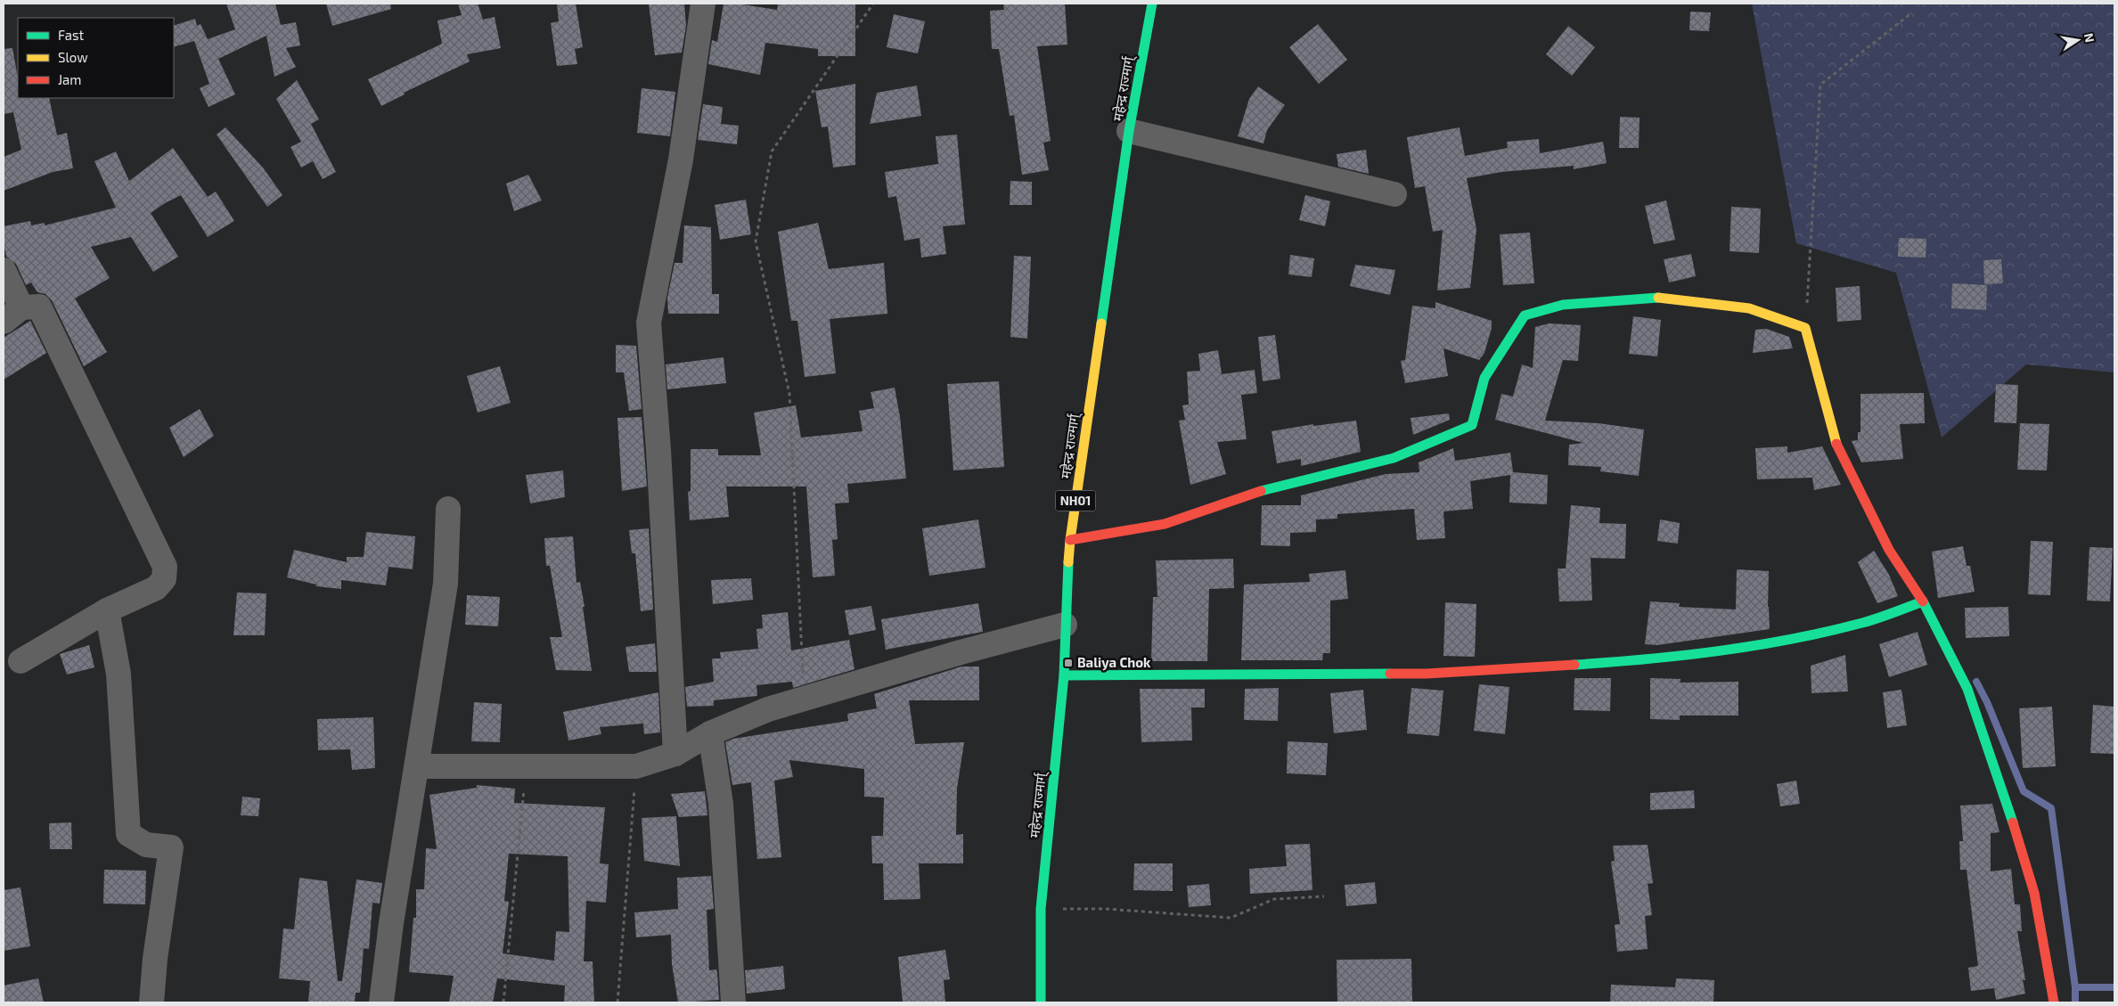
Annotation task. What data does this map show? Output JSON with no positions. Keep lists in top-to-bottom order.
{
  "streets": {
    "main road": ["महेन्द्र राज्मार्ग्", "NH01"]
  },
  "places": {
    "transit": ["Baliya Chok"]
  },
  "legend": ["Fast", "Slow", "Jam"],
  "north": "right"
}
